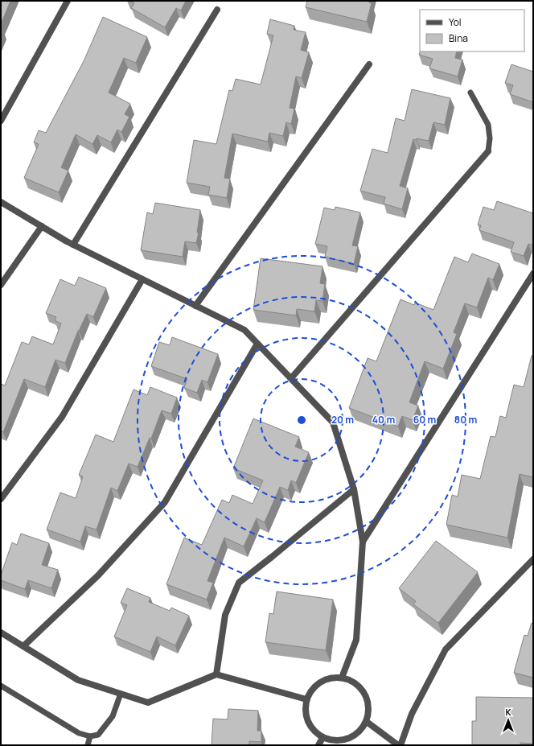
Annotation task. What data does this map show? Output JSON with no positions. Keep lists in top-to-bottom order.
{
  "legend": ["Yol", "Bina"],
  "north": "top",
  "rings": [
    "20 m",
    "40 m",
    "60 m",
    "80 m"
  ]
}
